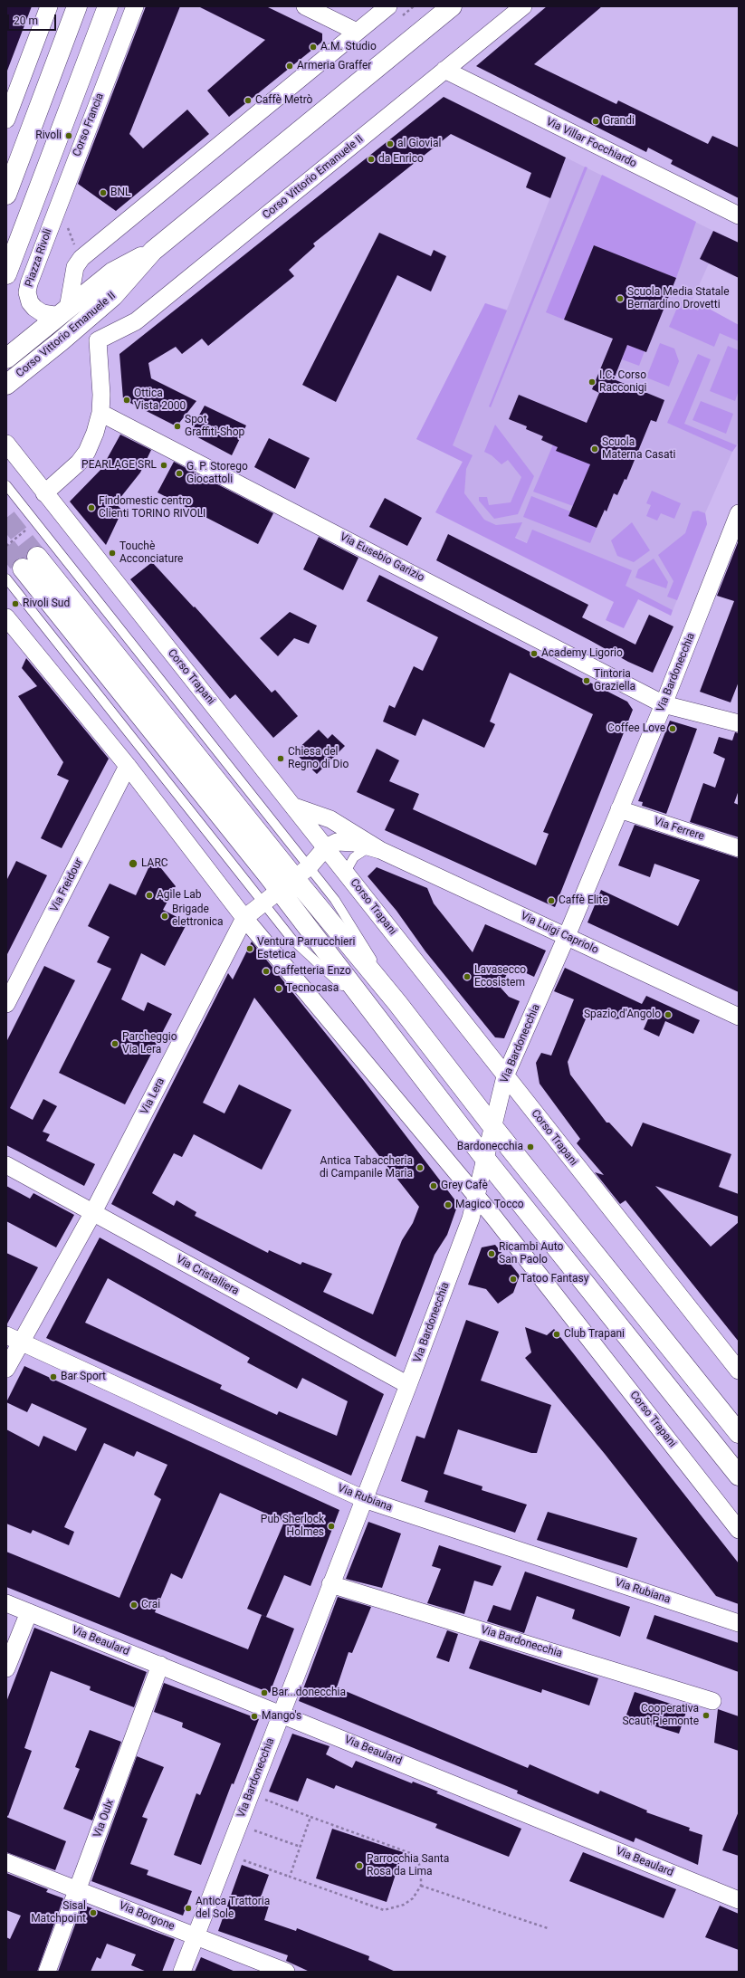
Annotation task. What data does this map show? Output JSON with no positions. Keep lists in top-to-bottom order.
{
  "streets": {
    "main road": ["Corso Vittorio Emanuele II"],
    "street": [
      "Corso Francia",
      "Via Villar Focchiardo",
      "Piazza Rivoli",
      "Via Eusebio Garizio",
      "Via Bardonecchia",
      "Corso Trapani",
      "Via Ferrere",
      "Via Freidour",
      "Via Luigi Capriolo",
      "Via Lera",
      "Via Cristalliera",
      "Via Rubiana",
      "Via Beaulard",
      "Via Oulx",
      "Via Borgone"
    ]
  },
  "crossings": [
    ["Corso Francia", "Piazza Rivoli"],
    ["Via Villar Focchiardo", "Corso Vittorio Emanuele II"],
    ["Corso Vittorio Emanuele II", "Piazza Rivoli"],
    ["Via Eusebio Garizio", "Via Bardonecchia"],
    ["Via Bardonecchia", "Corso Trapani"],
    ["Via Bardonecchia", "Via Ferrere"],
    ["Via Bardonecchia", "Via Luigi Capriolo"],
    ["Via Bardonecchia", "Via Cristalliera"],
    ["Via Bardonecchia", "Via Rubiana"],
    ["Via Bardonecchia", "Via Beaulard"],
    ["Via Bardonecchia", "Via Borgone"],
    ["Corso Trapani", "Via Freidour"],
    ["Corso Trapani", "Via Luigi Capriolo"],
    ["Corso Trapani", "Via Lera"],
    ["Via Luigi Capriolo", "Via Lera"],
    ["Via Lera", "Via Cristalliera"],
    ["Via Lera", "Via Rubiana"],
    ["Via Beaulard", "Via Oulx"],
    ["Via Oulx", "Via Borgone"]
  ],
  "places": [
    "A.M. Studio",
    "Armeria Graffer",
    "Caffè Metrò",
    "Grandi",
    "Rivoli",
    "al Giovial",
    "da Enrico",
    "BNL",
    "Scuola Media Statale Bernardino Drovetti",
    "I.C. Corso Racconigi",
    "Ottica Vista 2000",
    "Spot Graffiti-Shop",
    "Scuola Materna Casati",
    "PEARLAGE SRL",
    "G. P. Storego Giocattoli",
    "Findomestic centro Clienti TORINO RIVOLI",
    "Touchè Acconciature",
    "Rivoli Sud",
    "Academy Ligorio",
    "Tintoria Graziella",
    "Coffee Love",
    "Chiesa del Regno di Dio",
    "LARC",
    "Agile Lab",
    "Caffè Elite",
    "Brigade elettronica",
    "Ventura Parrucchieri Estetica",
    "Caffetteria Enzo",
    "Lavasecco Ecosistem",
    "Tecnocasa",
    "Spazio d'Angolo",
    "Parcheggio Via Lera",
    "Bardonecchia",
    "Antica Tabaccheria di Campanile Maria",
    "Grey Cafè",
    "Magico Tocco",
    "Ricambi Auto San Paolo",
    "Tatoo Fantasy",
    "Club Trapani",
    "Bar Sport",
    "Pub Sherlock Holmes",
    "Crai",
    "Bar...donecchia",
    "Cooperativa Scaut Piemonte",
    "Mango's",
    "Parrocchia Santa Rosa da Lima",
    "Antica Trattoria del Sole",
    "Sisal Matchpoint"
  ],
  "scale_bar": "20 m"
}
